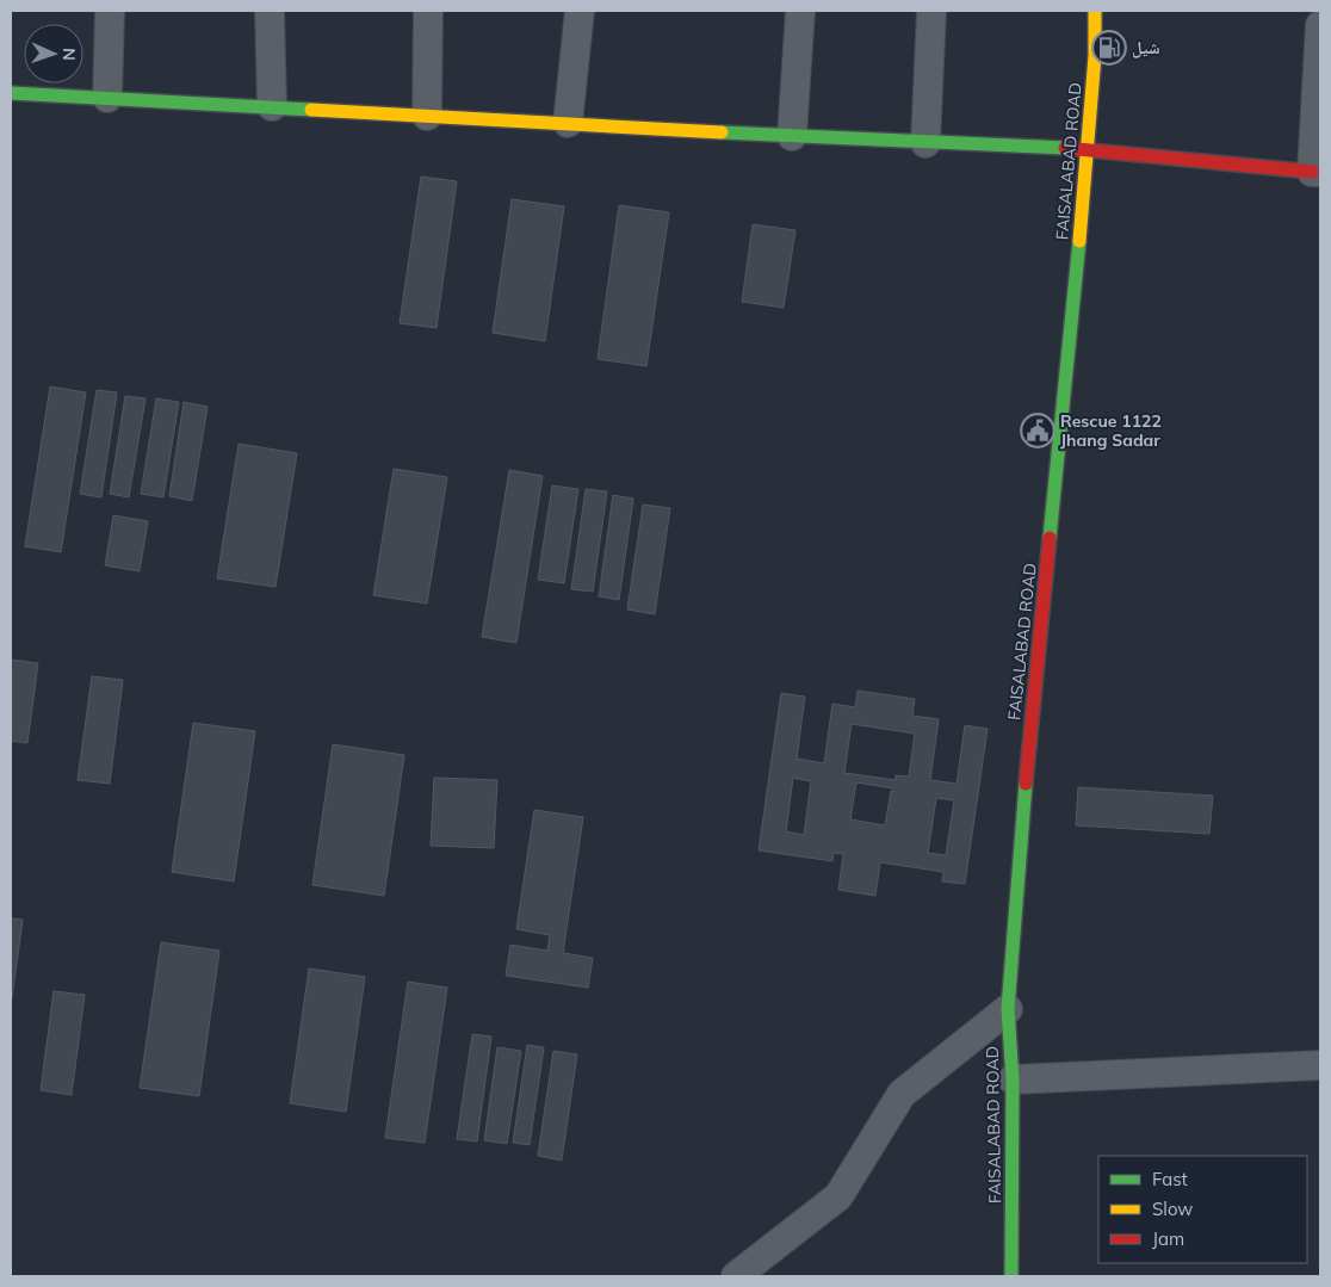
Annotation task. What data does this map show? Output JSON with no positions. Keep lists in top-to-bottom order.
{
  "streets": {
    "street": ["FAISALABAD ROAD"]
  },
  "places": {
    "fuel station": ["شیل"],
    "public building": ["Rescue 1122 Jhang Sadar"]
  },
  "legend": ["Fast", "Slow", "Jam"],
  "north": "right"
}
